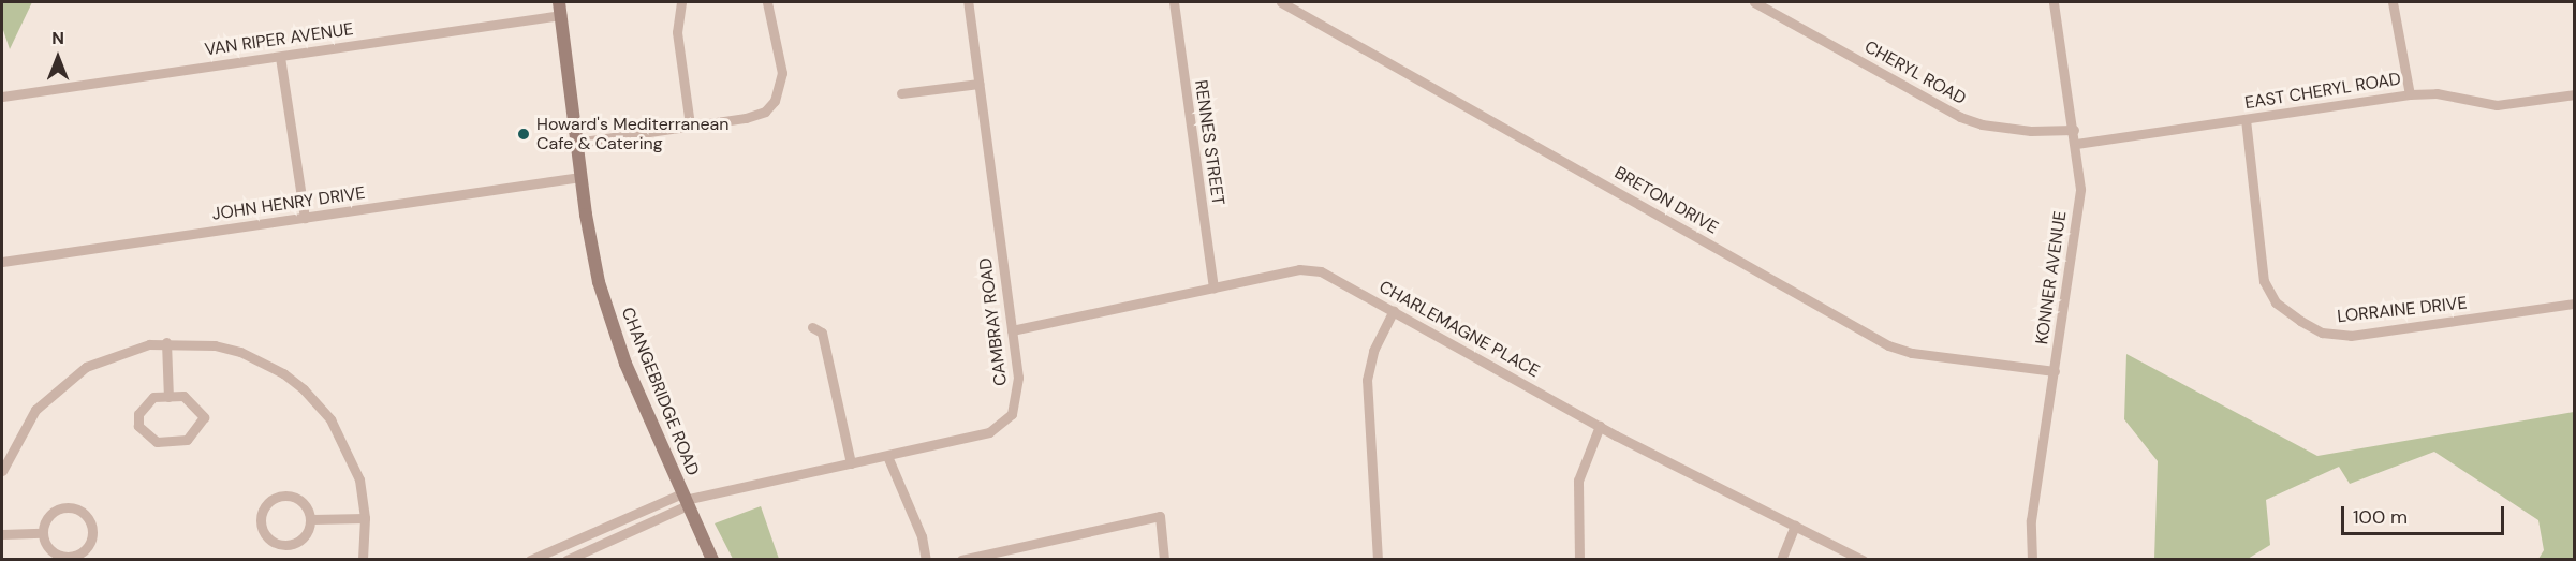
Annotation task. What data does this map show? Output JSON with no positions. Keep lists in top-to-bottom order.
{
  "streets": {
    "main road": ["CHANGEBRIDGE ROAD"],
    "street": [
      "VAN RIPER AVENUE",
      "CHERYL ROAD",
      "EAST CHERYL ROAD",
      "RENNES STREET",
      "BRETON DRIVE",
      "JOHN HENRY DRIVE",
      "KONNER AVENUE",
      "LORRAINE DRIVE",
      "CAMBRAY ROAD",
      "CHARLEMAGNE PLACE"
    ]
  },
  "crossings": [
    ["VAN RIPER AVENUE", "CHANGEBRIDGE ROAD"],
    ["CHERYL ROAD", "KONNER AVENUE"],
    ["EAST CHERYL ROAD", "KONNER AVENUE"],
    ["EAST CHERYL ROAD", "LORRAINE DRIVE"],
    ["RENNES STREET", "CHARLEMAGNE PLACE"],
    ["BRETON DRIVE", "KONNER AVENUE"],
    ["JOHN HENRY DRIVE", "CHANGEBRIDGE ROAD"],
    ["CAMBRAY ROAD", "CHARLEMAGNE PLACE"],
    ["CAMBRAY ROAD", "CHANGEBRIDGE ROAD"]
  ],
  "places": ["Howard's Mediterranean Cafe & Catering"],
  "scale_bar": "100 m",
  "north": "top"
}
